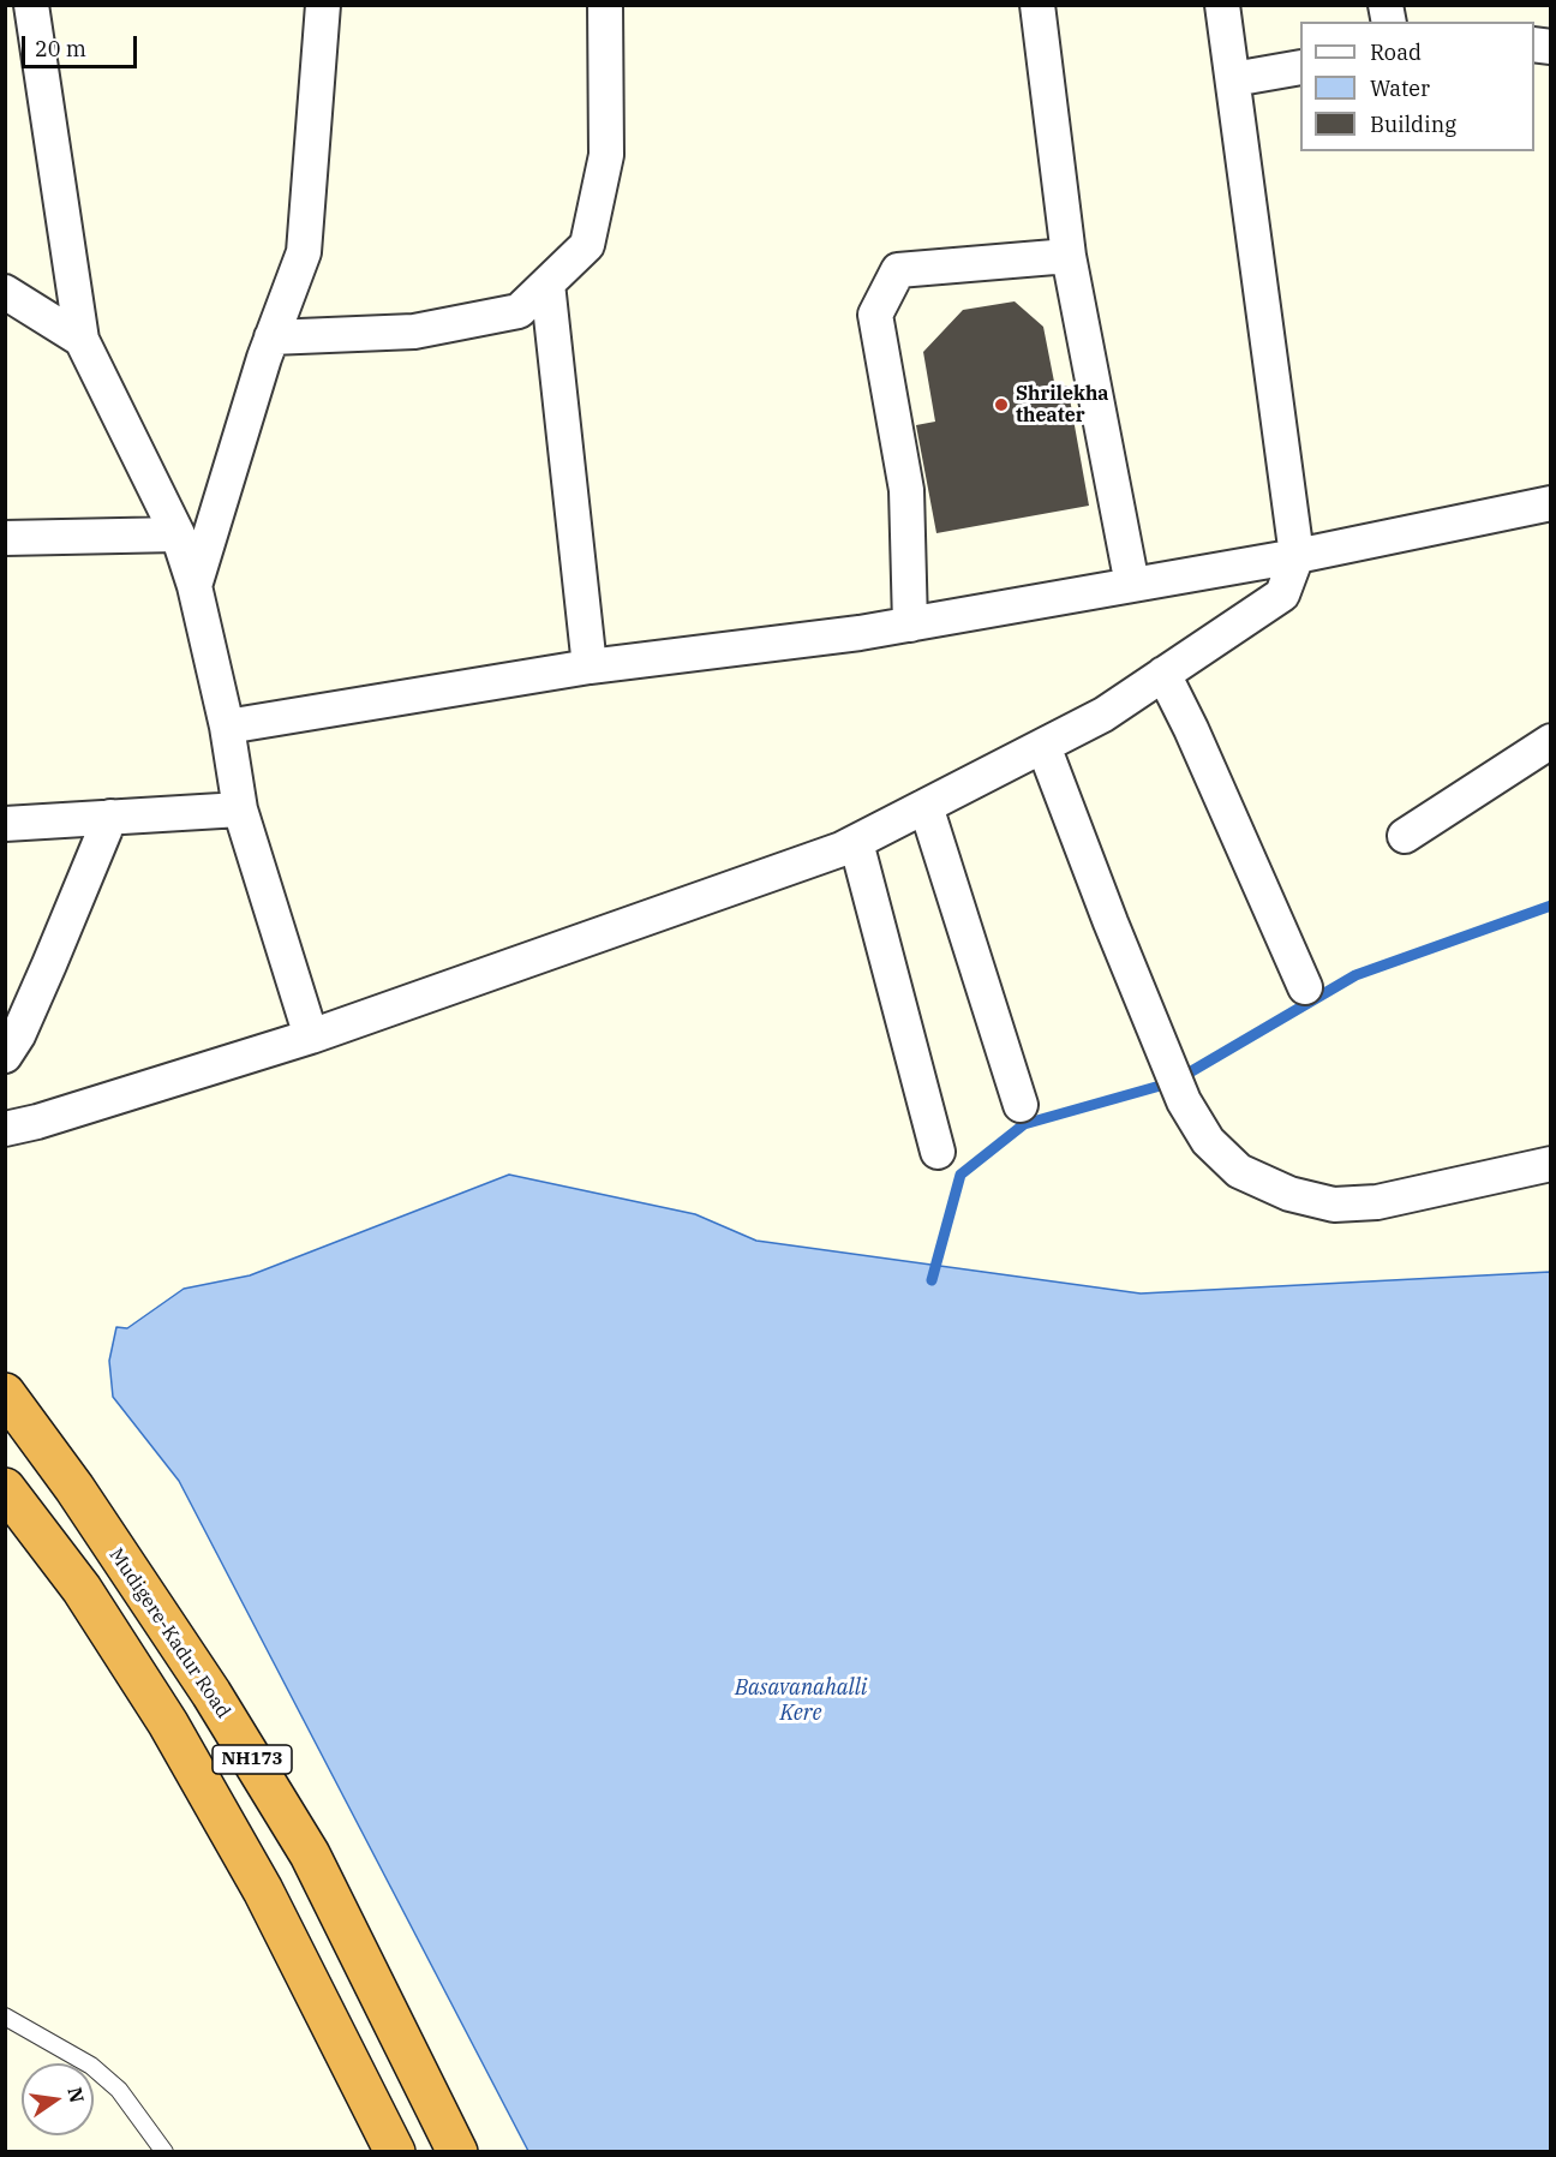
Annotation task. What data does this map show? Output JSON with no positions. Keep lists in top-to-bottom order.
{
  "streets": {
    "highway": ["Mudigere-Kadur Road", "NH173"]
  },
  "water": ["Basavanahalli Kere"],
  "places": ["Shrilekha theater"],
  "legend": ["Road", "Water", "Building"],
  "scale_bar": "20 m",
  "north": "right"
}
